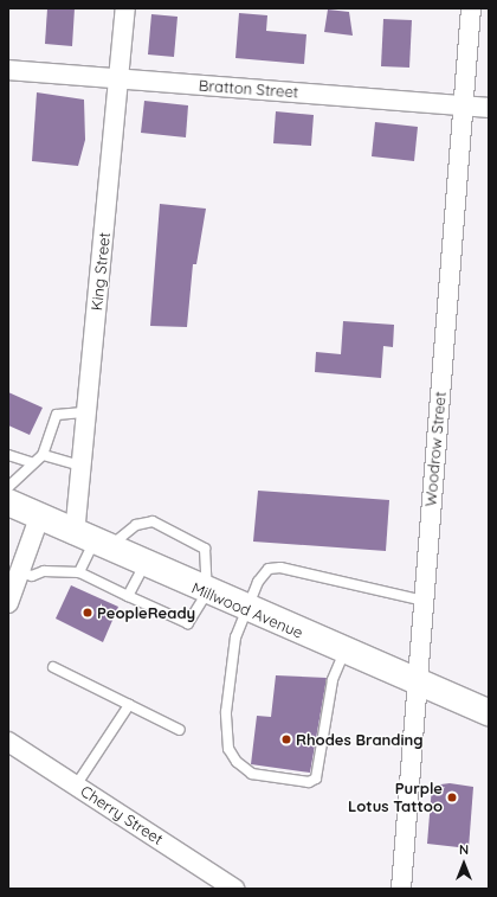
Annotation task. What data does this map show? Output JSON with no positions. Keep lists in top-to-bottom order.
{
  "streets": {
    "main road": ["Millwood Avenue"],
    "street": [
      "Bratton Street",
      "King Street",
      "Woodrow Street",
      "Cherry Street"
    ]
  },
  "crossings": [
    ["Bratton Street", "King Street"],
    ["Bratton Street", "Woodrow Street"],
    ["King Street", "Millwood Avenue"],
    ["Woodrow Street", "Millwood Avenue"]
  ],
  "places": ["PeopleReady", "Rhodes Branding", "Purple Lotus Tattoo"],
  "north": "top"
}
